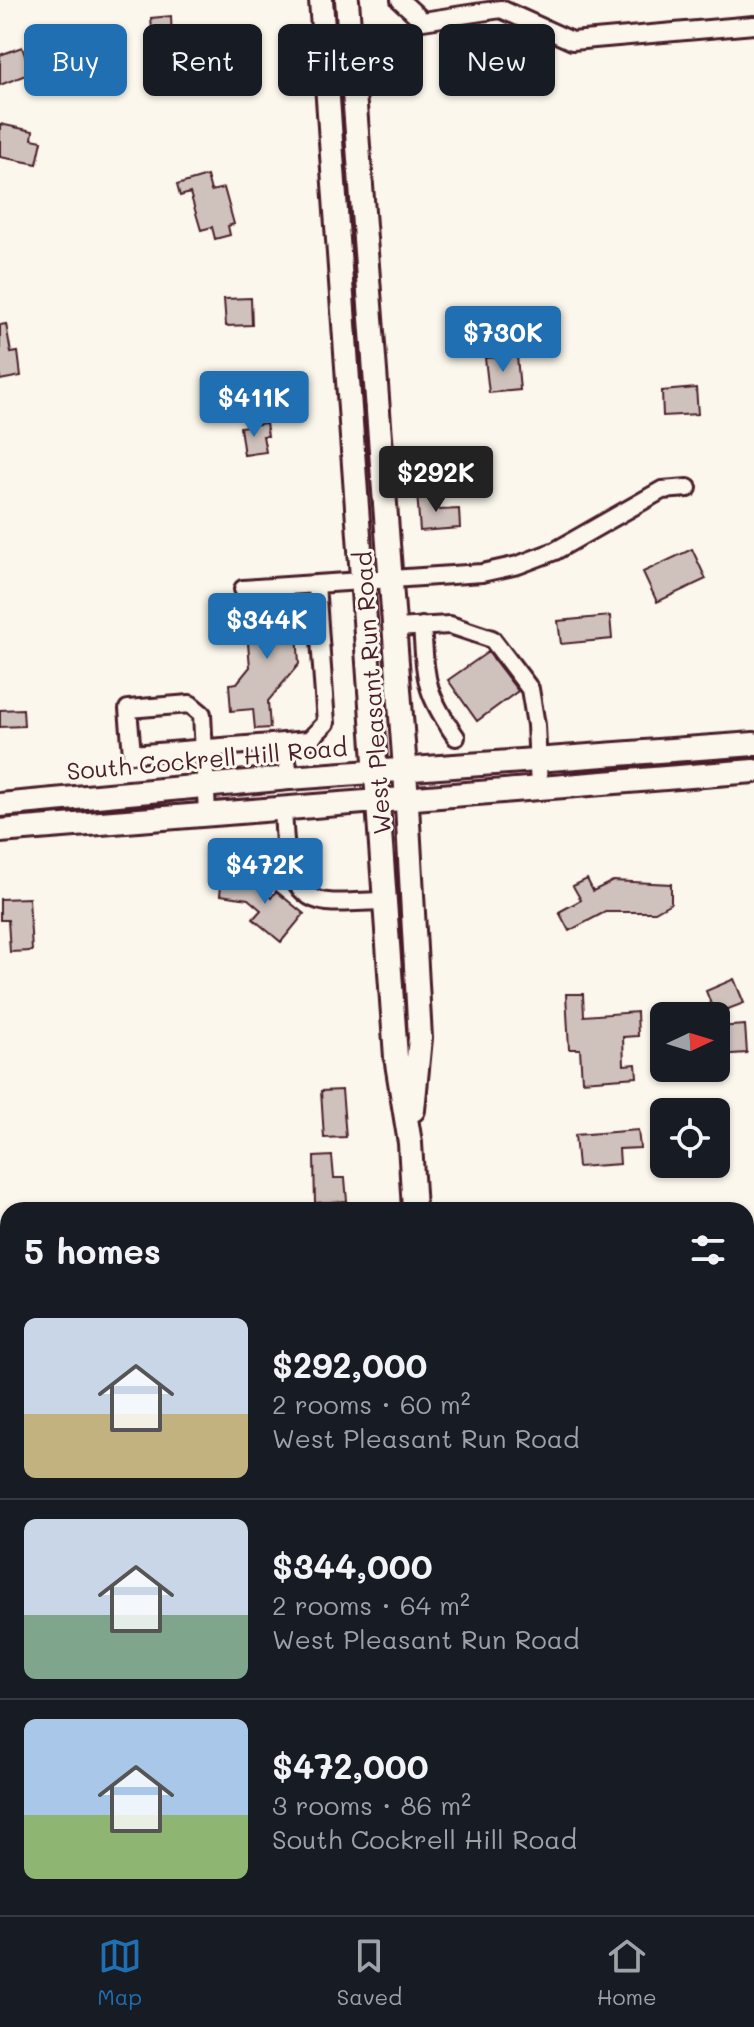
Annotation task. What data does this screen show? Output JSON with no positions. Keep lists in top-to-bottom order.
{
  "streets": {
    "main road": ["West Pleasant Run Road", "South Cockrell Hill Road"]
  },
  "crossings": [
    ["West Pleasant Run Road", "South Cockrell Hill Road"]
  ],
  "north": "right",
  "page": {
    "chip": [
      "Buy",
      "Rent",
      "Filters",
      "New"
    ],
    "price": [
      "$730K",
      "$411K",
      "$292K",
      "$344K",
      "$472K"
    ],
    "heading": "5 homes",
    "list": [
      {
        "name": "$292,000",
        "note": "2 rooms · 60 m² · West Pleasant Run Road"
      },
      {
        "name": "$344,000",
        "note": "2 rooms · 64 m² · West Pleasant Run Road"
      },
      {
        "name": "$472,000",
        "note": "3 rooms · 86 m² · South Cockrell Hill Road"
      }
    ],
    "tabs": ["Map", "Saved", "Home"]
  }
}
